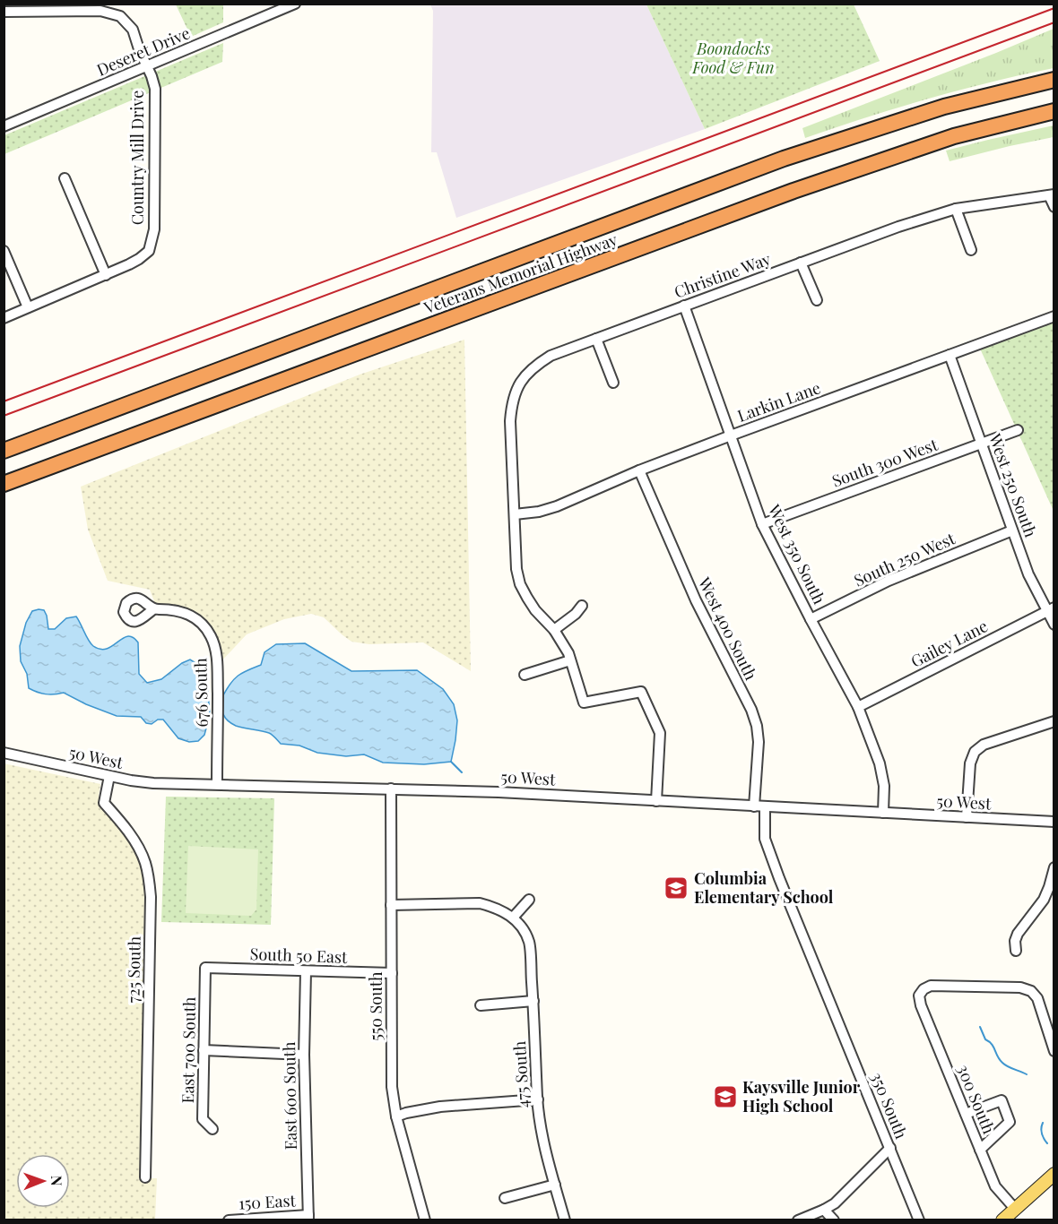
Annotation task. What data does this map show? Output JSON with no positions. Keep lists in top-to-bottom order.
{
  "streets": {
    "highway": ["Veterans Memorial Highway"],
    "street": [
      "Deseret Drive",
      "Country Mill Drive",
      "Christine Way",
      "Larkin Lane",
      "South 300 West",
      "West 250 South",
      "West 350 South",
      "South 250 West",
      "West 400 South",
      "Gailey Lane",
      "676 South",
      "50 West",
      "South 50 East",
      "725 South",
      "550 South",
      "East 700 South",
      "475 South",
      "East 600 South",
      "300 South",
      "350 South",
      "150 East"
    ]
  },
  "crossings": [
    ["Deseret Drive", "Country Mill Drive"],
    ["Christine Way", "Larkin Lane"],
    ["Christine Way", "West 350 South"],
    ["Christine Way", "50 West"],
    ["Larkin Lane", "West 250 South"],
    ["Larkin Lane", "West 350 South"],
    ["Larkin Lane", "West 400 South"],
    ["South 300 West", "West 250 South"],
    ["South 300 West", "West 350 South"],
    ["West 250 South", "South 250 West"],
    ["West 250 South", "Gailey Lane"],
    ["West 350 South", "South 250 West"],
    ["West 350 South", "Gailey Lane"],
    ["West 350 South", "50 West"],
    ["West 400 South", "50 West"],
    ["676 South", "50 West"],
    ["50 West", "725 South"],
    ["50 West", "550 South"],
    ["50 West", "350 South"],
    ["South 50 East", "550 South"],
    ["South 50 East", "East 700 South"],
    ["South 50 East", "East 600 South"],
    ["East 600 South", "150 East"]
  ],
  "parks": ["Boondocks Food & Fun"],
  "places": {
    "school or university": ["Columbia Elementary School", "Kaysville Junior High School"]
  },
  "north": "right"
}
